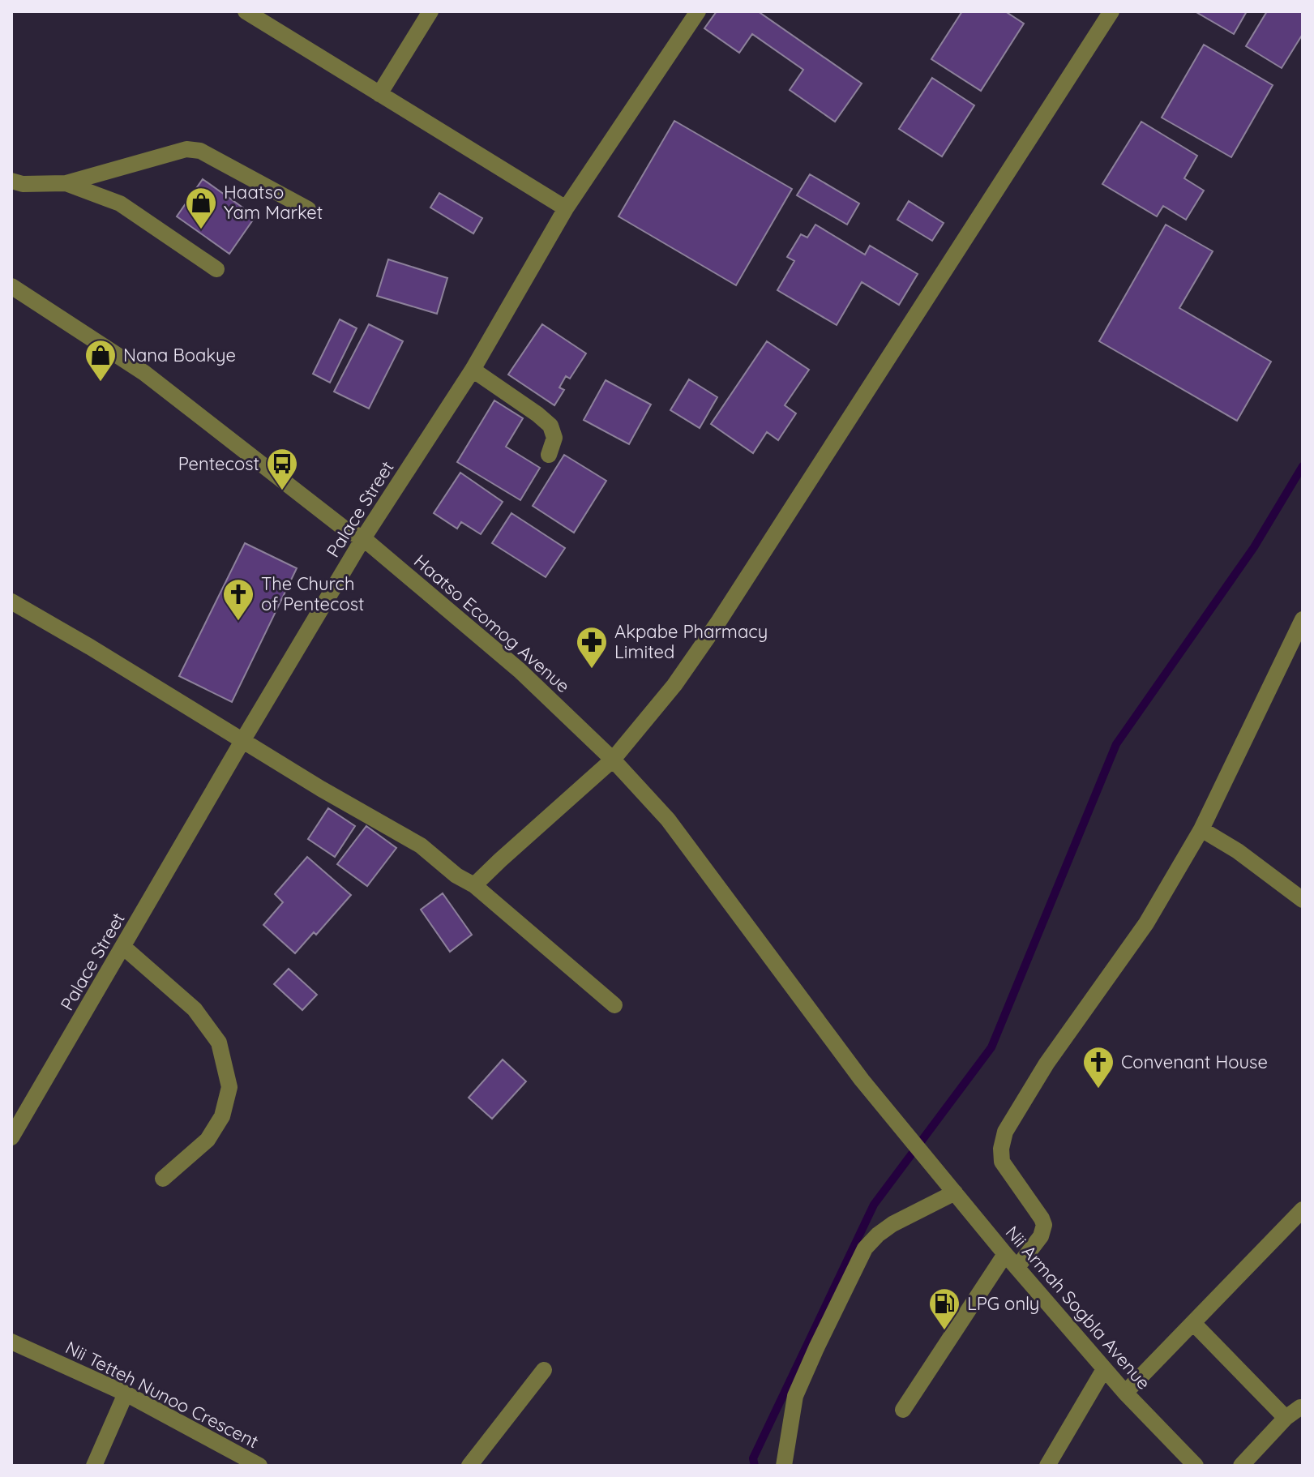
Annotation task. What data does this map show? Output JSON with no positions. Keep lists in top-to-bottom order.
{
  "streets": {
    "street": [
      "Palace Street",
      "Haatso Ecomog Avenue",
      "Nii Armah Sogbla Avenue",
      "Nii Tetteh Nunoo Crescent"
    ]
  },
  "crossings": [
    ["Palace Street", "Haatso Ecomog Avenue"],
    ["Haatso Ecomog Avenue", "Nii Armah Sogbla Avenue"]
  ],
  "places": {
    "shop": ["Haatso Yam Market", "Nana Boakye"],
    "bus stop": ["Pentecost"],
    "church": ["The Church of Pentecost", "Convenant House"],
    "pharmacy": ["Akpabe Pharmacy Limited"],
    "fuel station": ["LPG only"]
  }
}
